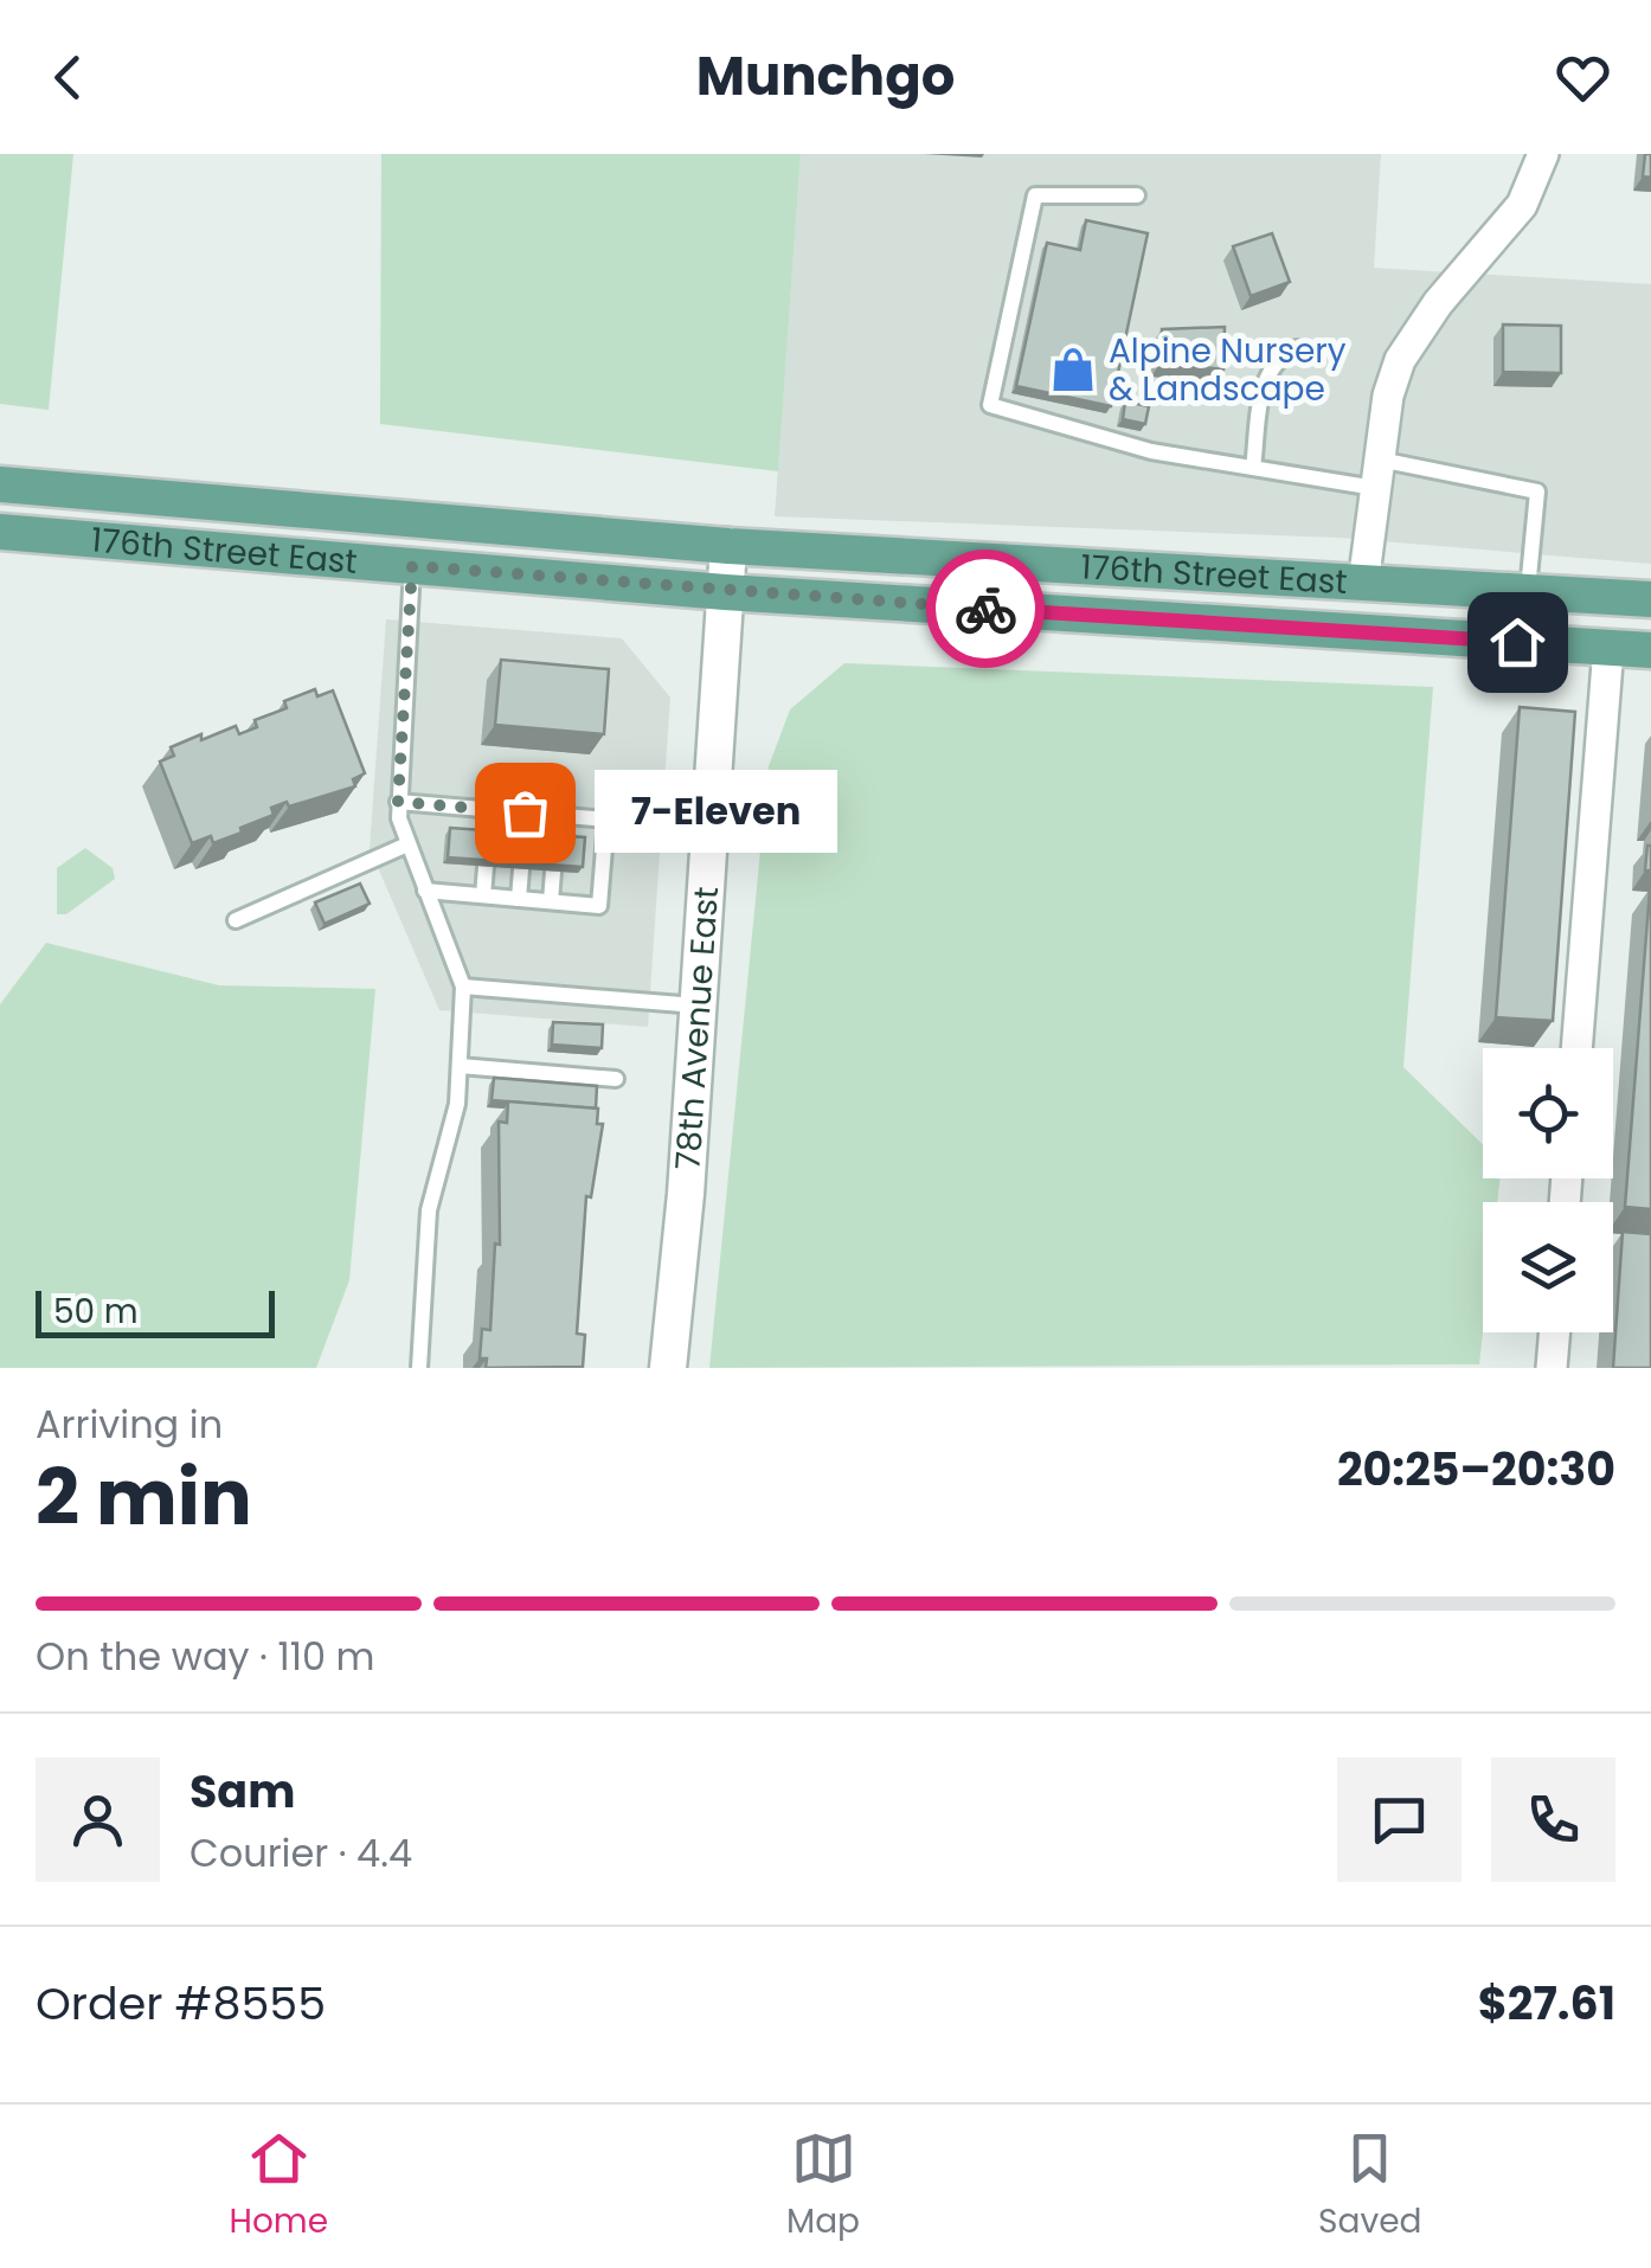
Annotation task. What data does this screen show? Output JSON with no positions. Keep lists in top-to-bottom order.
{
  "streets": {
    "main road": ["176th Street East"],
    "street": ["78th Avenue East"]
  },
  "crossings": [
    ["176th Street East", "78th Avenue East"]
  ],
  "places": {
    "shop": ["Alpine Nursery & Landscape"],
    "other": ["7-Eleven"]
  },
  "scale_bar": "50 m",
  "page": {
    "header": "Munchgo",
    "bubble": "7-Eleven",
    "scale": "50 m",
    "heading": ["2 min", "Arriving in", "20:25–20:30"],
    "panel": [
      "Sam",
      "Courier · 4.4",
      "Order #8555",
      "$27.61"
    ],
    "bar": "On the way · 110 m",
    "tabs": ["Home", "Map", "Saved"]
  }
}
